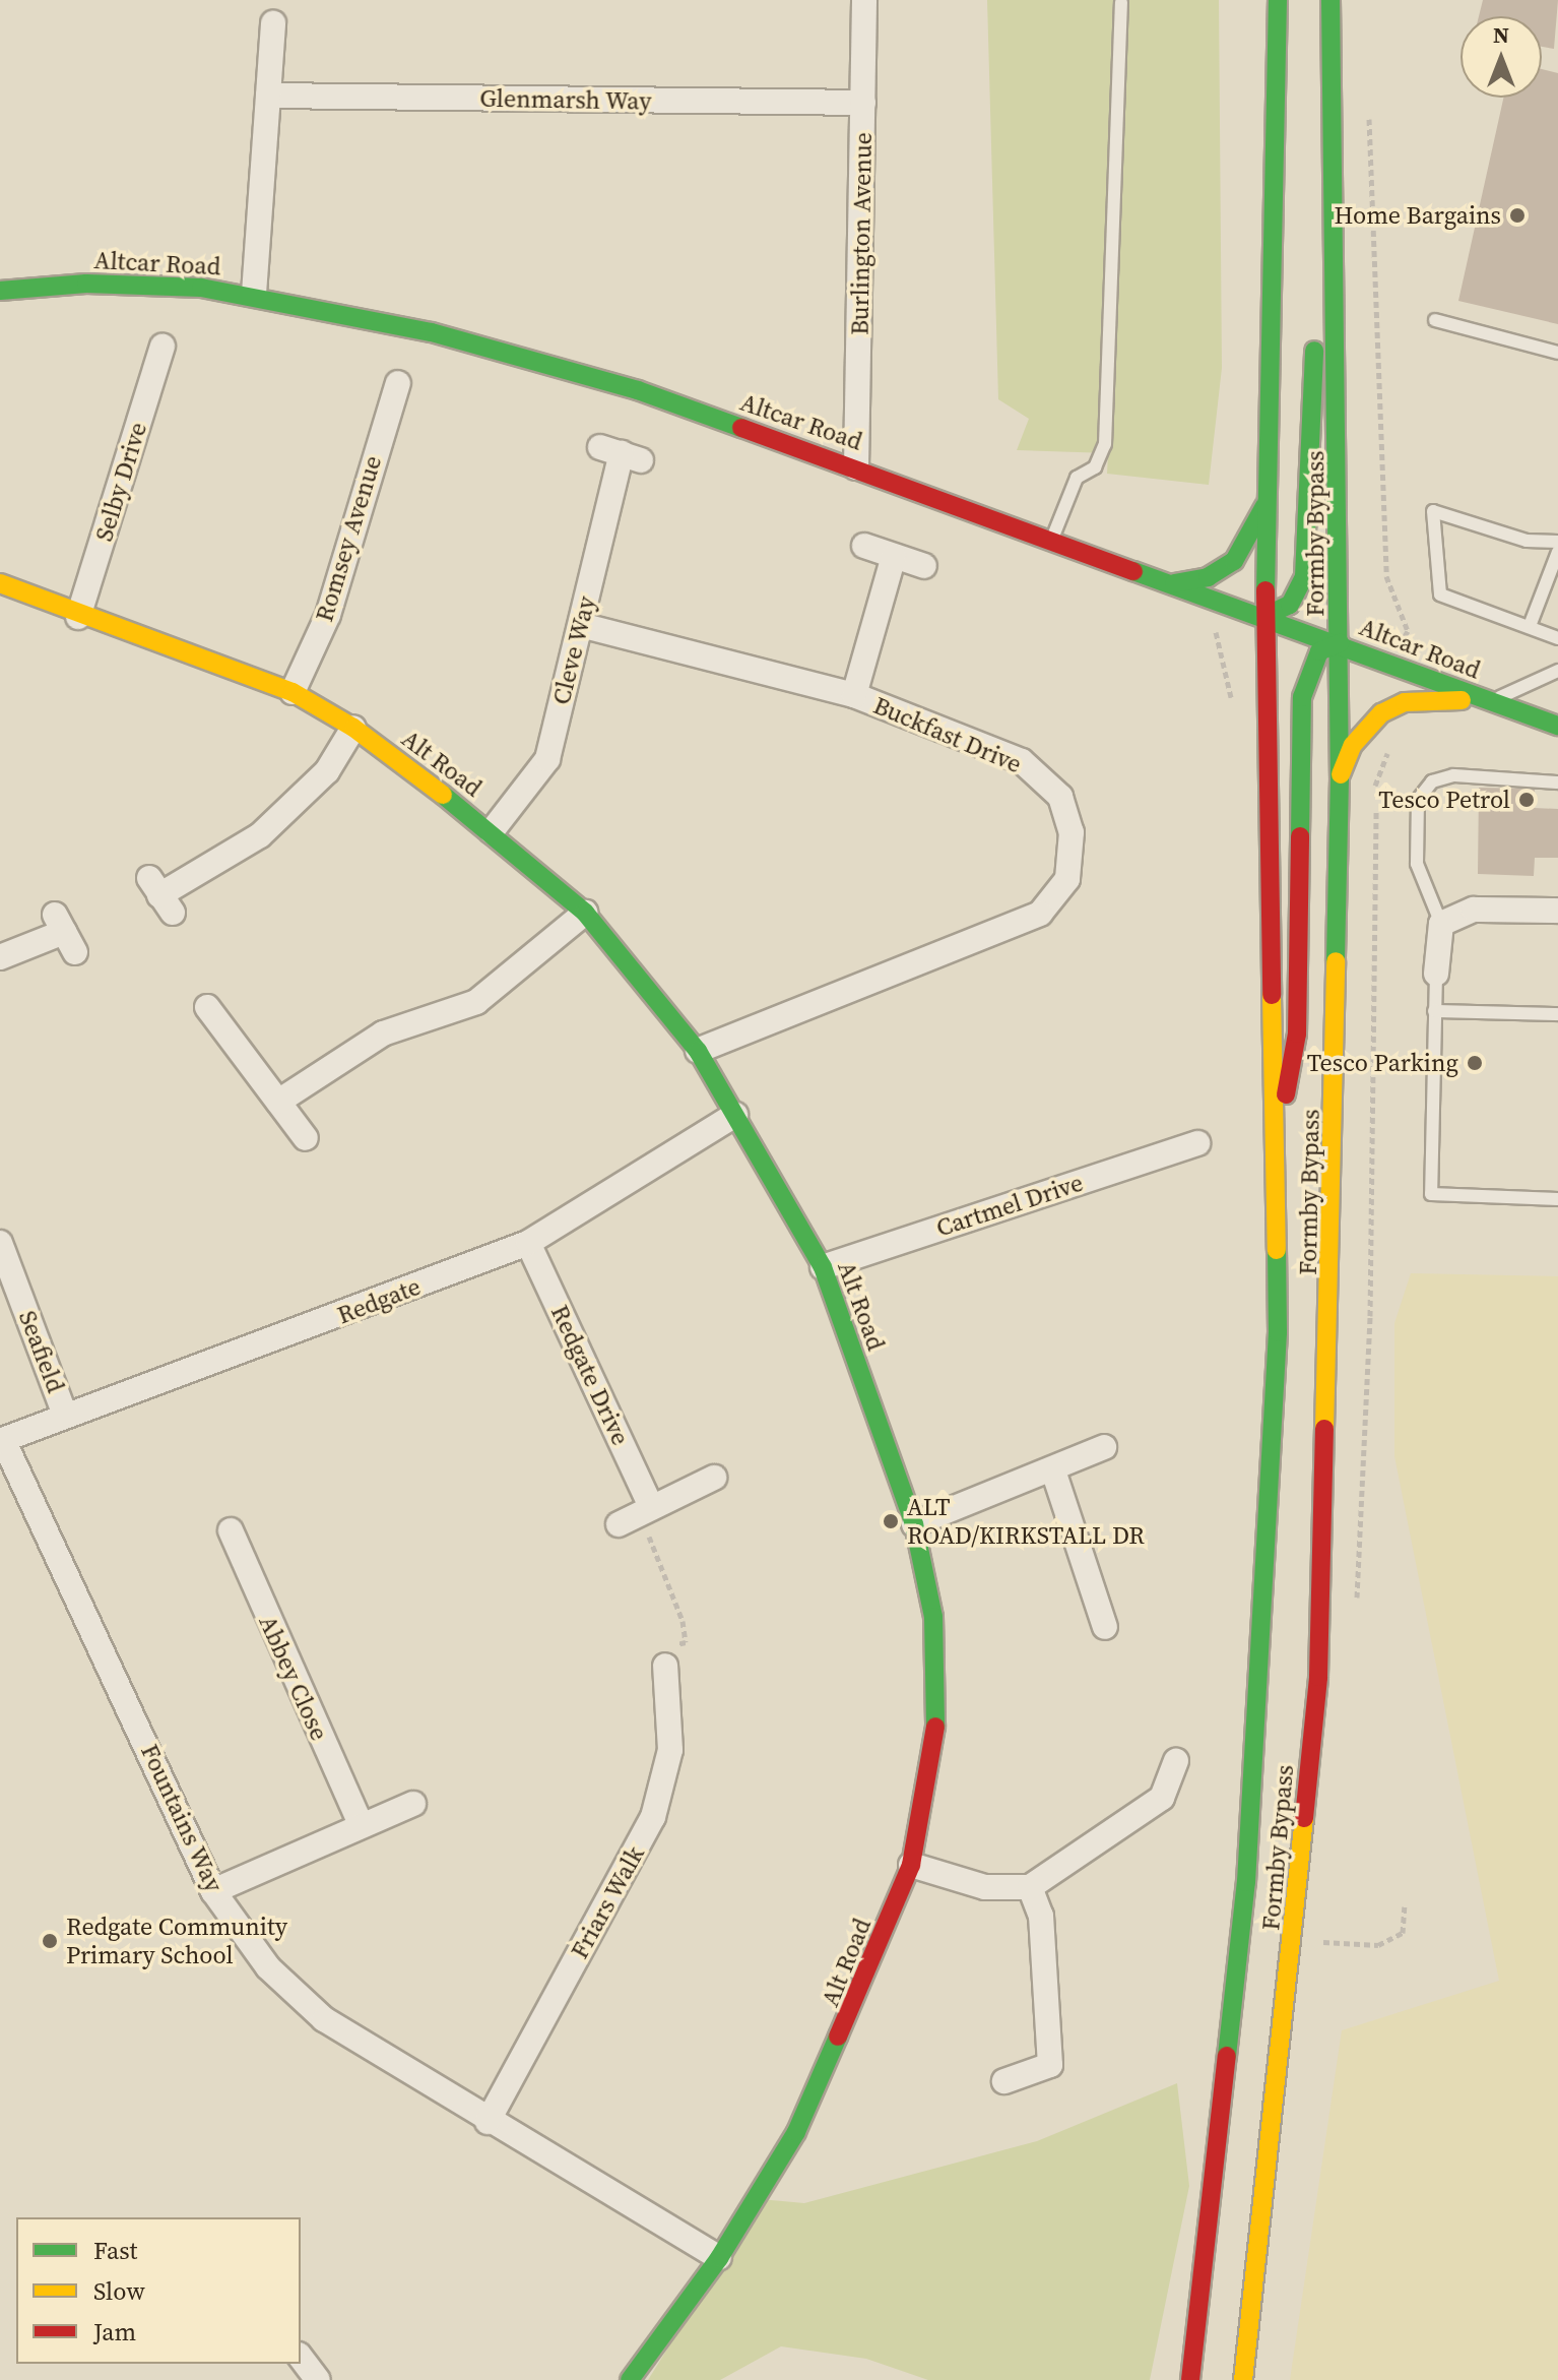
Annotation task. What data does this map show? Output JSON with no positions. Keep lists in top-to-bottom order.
{
  "streets": {
    "main road": ["Altcar Road", "Formby Bypass", "Alt Road"],
    "street": [
      "Glenmarsh Way",
      "Burlington Avenue",
      "Selby Drive",
      "Romsey Avenue",
      "Cleve Way",
      "Buckfast Drive",
      "Cartmel Drive",
      "Redgate",
      "Seafield",
      "Redgate Drive",
      "Abbey Close",
      "Fountains Way",
      "Friars Walk"
    ]
  },
  "crossings": [
    ["Glenmarsh Way", "Burlington Avenue"],
    ["Burlington Avenue", "Altcar Road"],
    ["Altcar Road", "Formby Bypass"],
    ["Selby Drive", "Alt Road"],
    ["Romsey Avenue", "Alt Road"],
    ["Cleve Way", "Buckfast Drive"],
    ["Cleve Way", "Alt Road"],
    ["Buckfast Drive", "Alt Road"],
    ["Alt Road", "Cartmel Drive"],
    ["Alt Road", "Redgate"],
    ["Alt Road", "Fountains Way"],
    ["Redgate", "Seafield"],
    ["Redgate", "Redgate Drive"],
    ["Redgate", "Fountains Way"],
    ["Fountains Way", "Friars Walk"]
  ],
  "places": [
    "Home Bargains",
    "Tesco Petrol",
    "Tesco Parking",
    "ALT ROAD/KIRKSTALL DR",
    "Redgate Community Primary School"
  ],
  "legend": ["Fast", "Slow", "Jam"],
  "north": "top"
}
